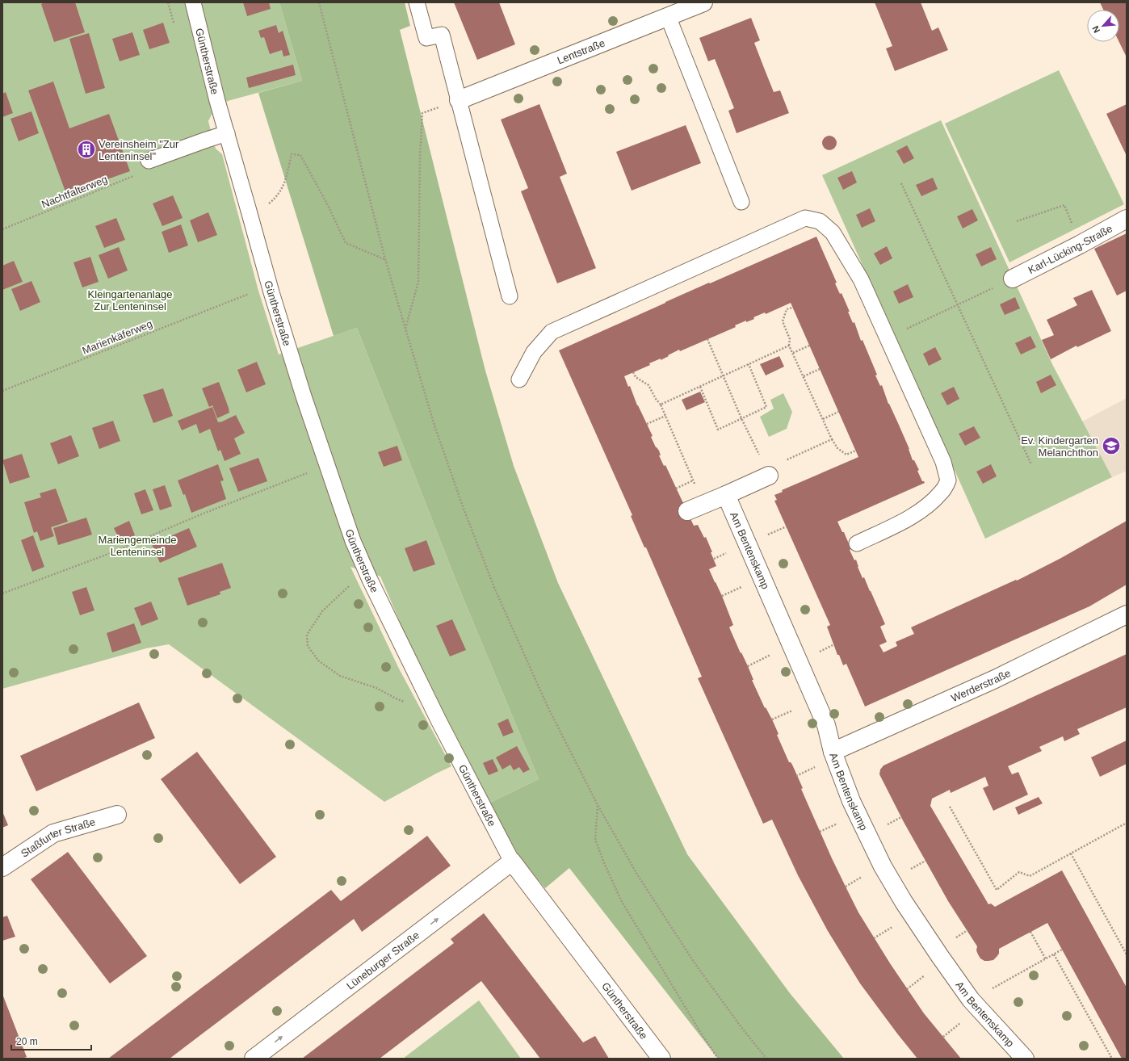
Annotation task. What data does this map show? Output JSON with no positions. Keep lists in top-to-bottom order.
{
  "streets": {
    "street": [
      "Lentstraße",
      "Güntherstraße",
      "Karl-Lücking-Straße",
      "Am Bentenskamp",
      "Werderstraße",
      "Staßfurter Straße",
      "Lüneburger Straße"
    ],
    "path": ["Nachtfalterweg", "Marienkäferweg"]
  },
  "crossings": [
    ["Güntherstraße", "Lüneburger Straße"],
    ["Am Bentenskamp", "Werderstraße"]
  ],
  "one_way": ["Lüneburger Straße"],
  "parks": ["Kleingartenanlage Zur Lenteninsel", "Mariengemeinde Lenteninsel"],
  "places": {
    "building": ["Vereinsheim \"Zur Lenteninsel\""],
    "school or university": ["Ev. Kindergarten Melanchthon"]
  },
  "scale_bar": "20 m",
  "north": "bottom left"
}
